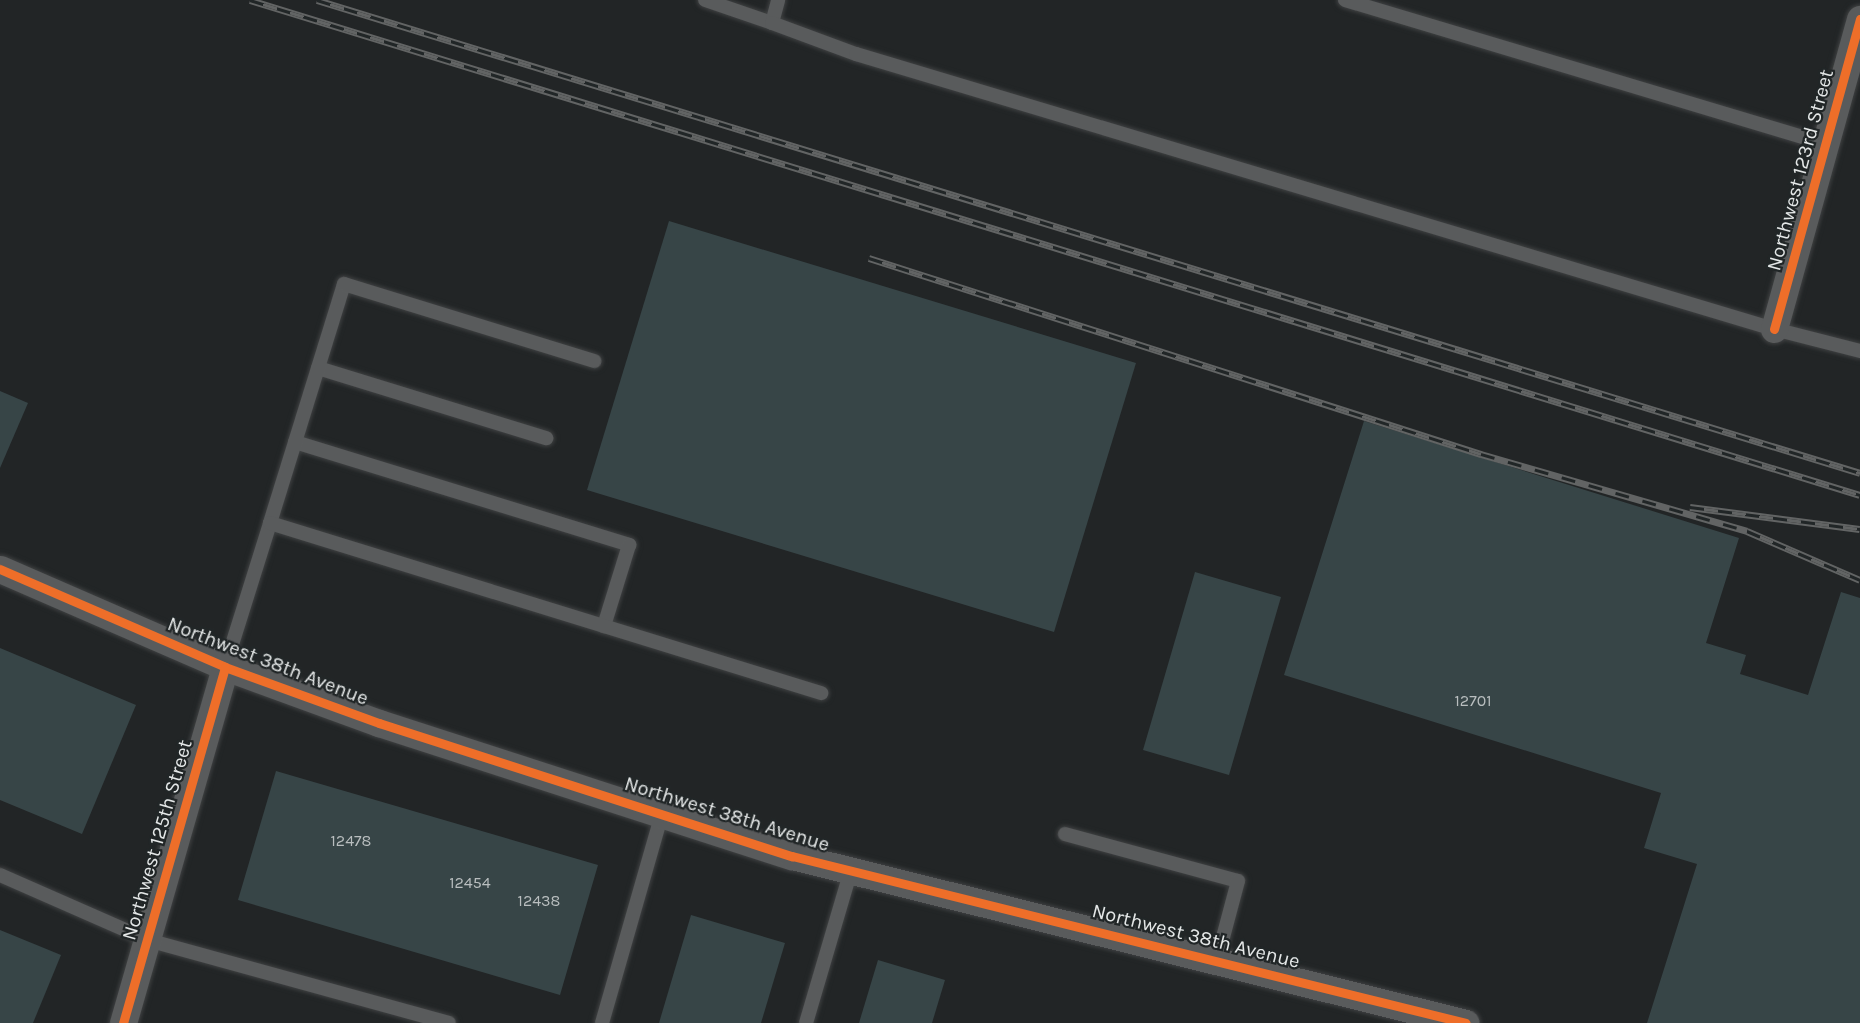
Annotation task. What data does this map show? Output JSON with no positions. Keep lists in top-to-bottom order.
{
  "streets": {
    "street": ["Northwest 123rd Street", "Northwest 38th Avenue", "Northwest 125th Street"]
  },
  "crossings": [
    ["Northwest 38th Avenue", "Northwest 125th Street"]
  ],
  "house_numbers": [
    "12701",
    "12478",
    "12454",
    "12438"
  ]
}
